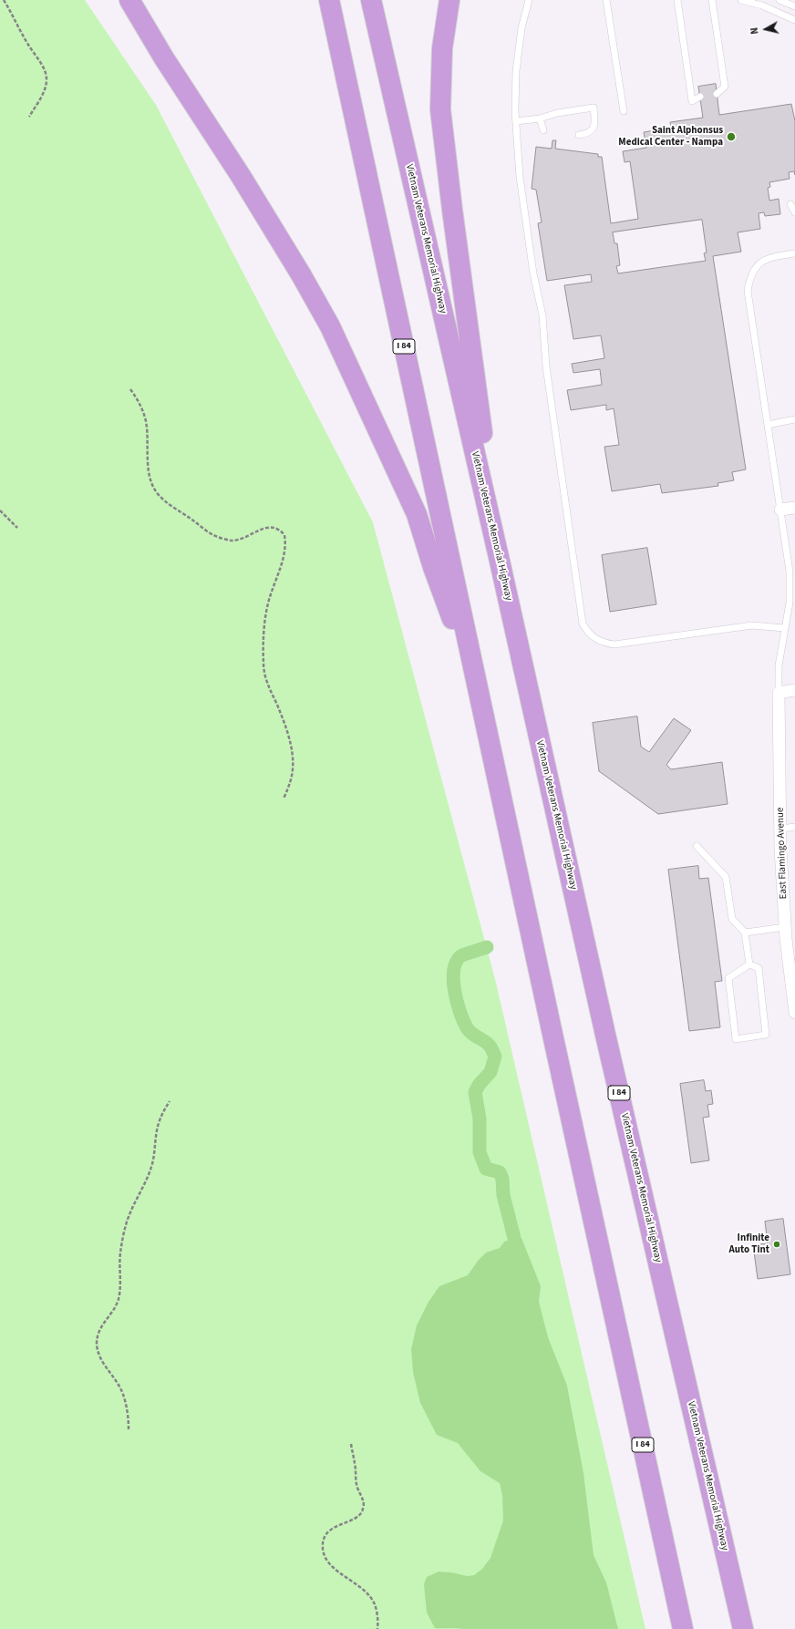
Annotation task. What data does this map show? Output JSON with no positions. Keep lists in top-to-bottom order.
{
  "streets": {
    "highway": ["Vietnam Veterans Memorial Highway", "I 84"],
    "street": ["East Flamingo Avenue"]
  },
  "places": ["Saint Alphonsus Medical Center - Nampa", "Infinite Auto Tint"],
  "north": "left"
}
